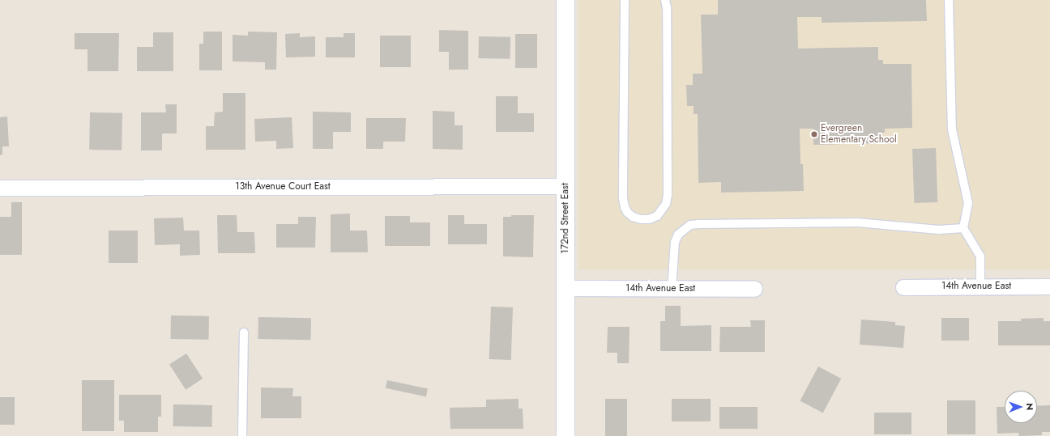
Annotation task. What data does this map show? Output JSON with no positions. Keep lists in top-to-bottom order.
{
  "streets": {
    "street": ["13th Avenue Court East", "172nd Street East", "14th Avenue East"]
  },
  "crossings": [
    ["13th Avenue Court East", "172nd Street East"],
    ["172nd Street East", "14th Avenue East"]
  ],
  "places": ["Evergreen Elementary School"],
  "north": "right"
}
